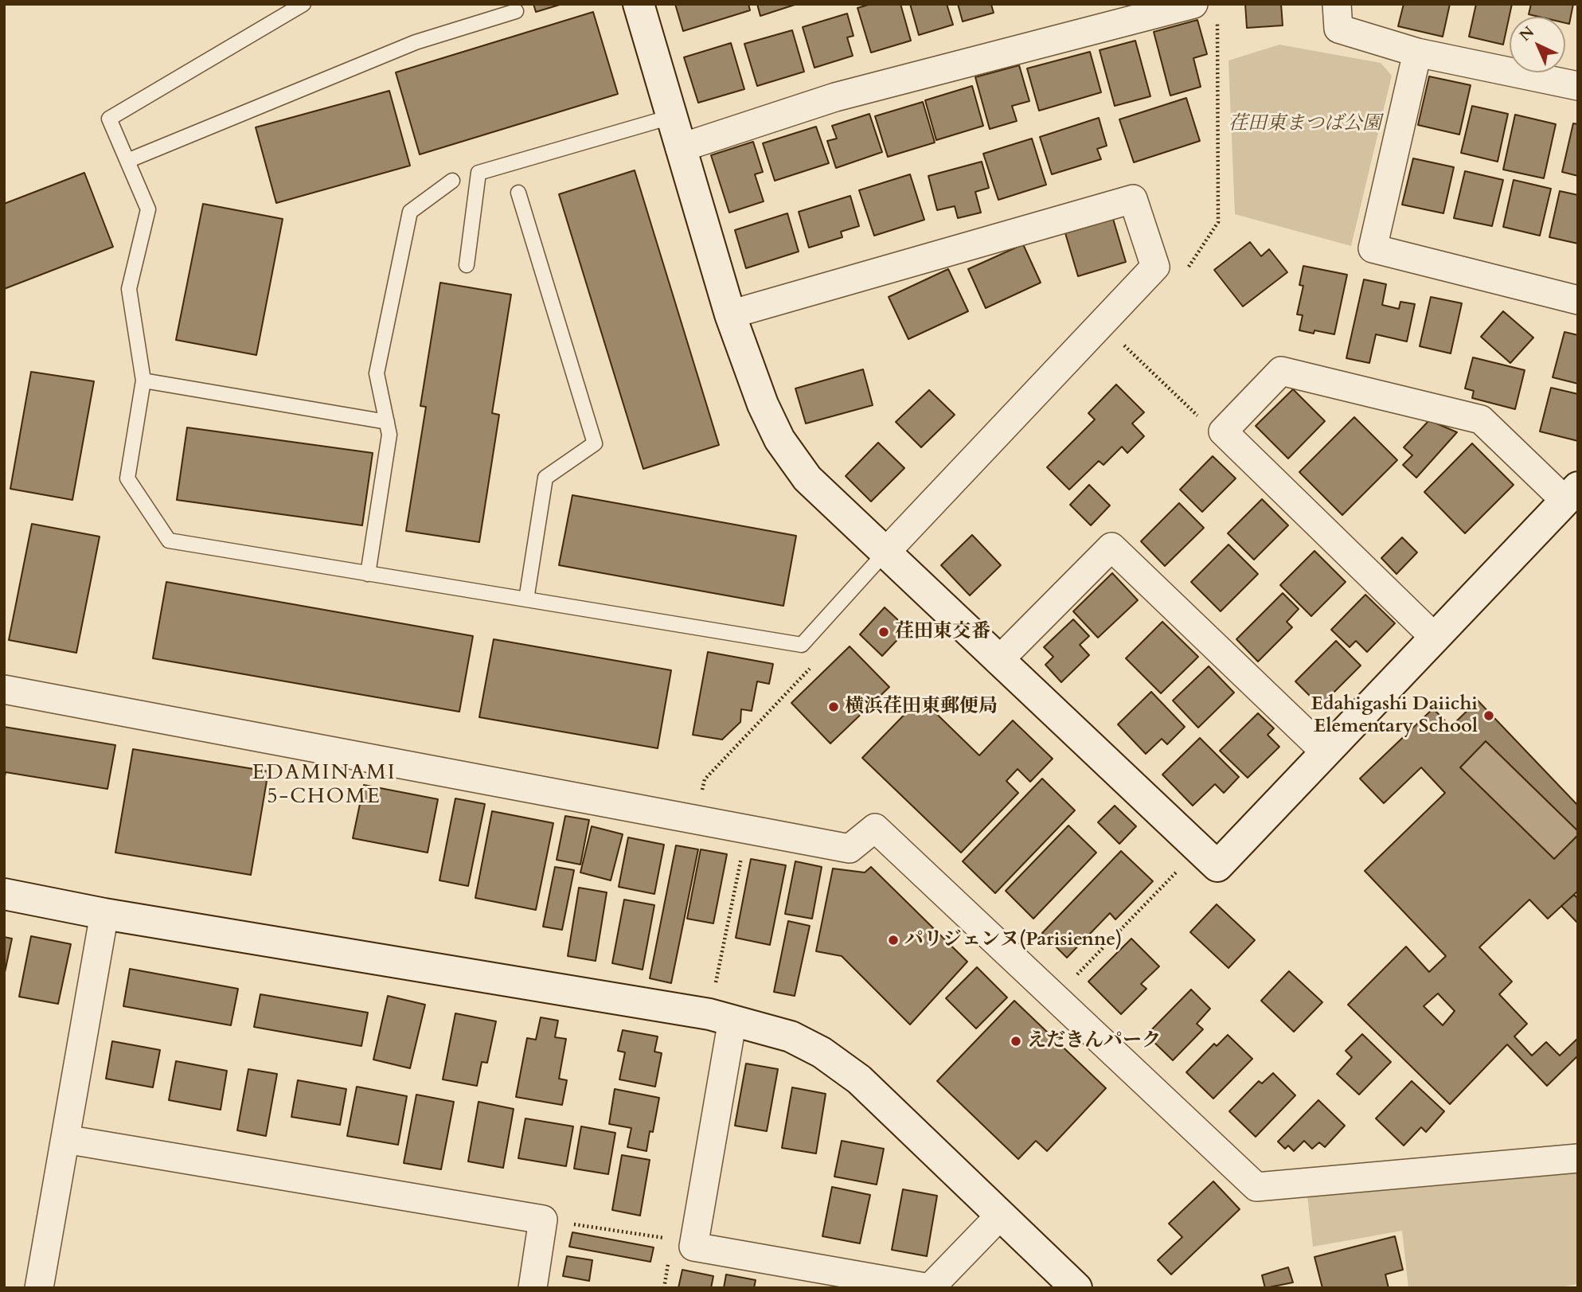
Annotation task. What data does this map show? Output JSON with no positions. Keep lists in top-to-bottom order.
{
  "districts": ["EDAMINAMI 5-CHOME"],
  "parks": ["荏田東まつば公園"],
  "places": [
    "荏田東交番",
    "横浜荏田東郵便局",
    "Edahigashi Daiichi Elementary School",
    "パリジェンヌ(Parisienne)",
    "えだきんパーク"
  ],
  "north": "top left"
}
